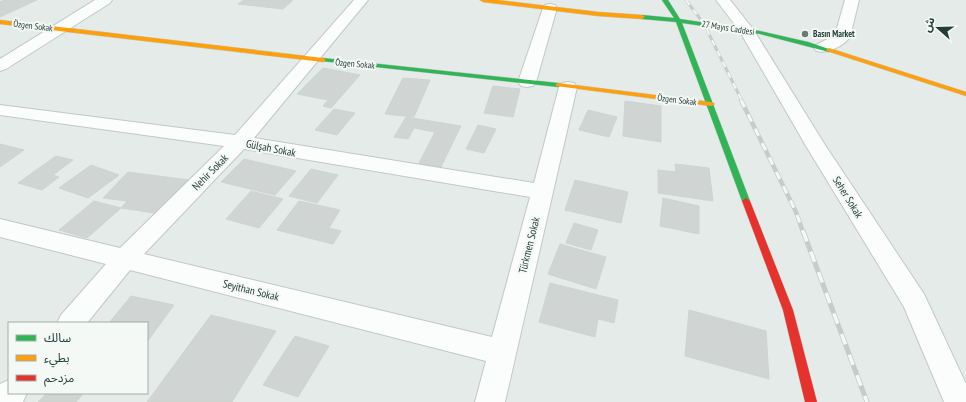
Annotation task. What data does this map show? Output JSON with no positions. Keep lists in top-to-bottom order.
{
  "streets": {
    "street": [
      "Özgen Sokak",
      "27 Mayıs Caddesi",
      "Gülşah Sokak",
      "Nehir Sokak",
      "Seher Sokak",
      "Türkmen Sokak",
      "Seyithan Sokak"
    ]
  },
  "crossings": [
    ["Özgen Sokak", "Nehir Sokak"],
    ["Özgen Sokak", "Türkmen Sokak"],
    ["27 Mayıs Caddesi", "Seher Sokak"],
    ["Gülşah Sokak", "Nehir Sokak"],
    ["Gülşah Sokak", "Türkmen Sokak"],
    ["Nehir Sokak", "Seyithan Sokak"],
    ["Türkmen Sokak", "Seyithan Sokak"]
  ],
  "places": ["Basın Market"],
  "legend": ["سالك", "بطيء", "مزدحم"],
  "north": "left"
}
